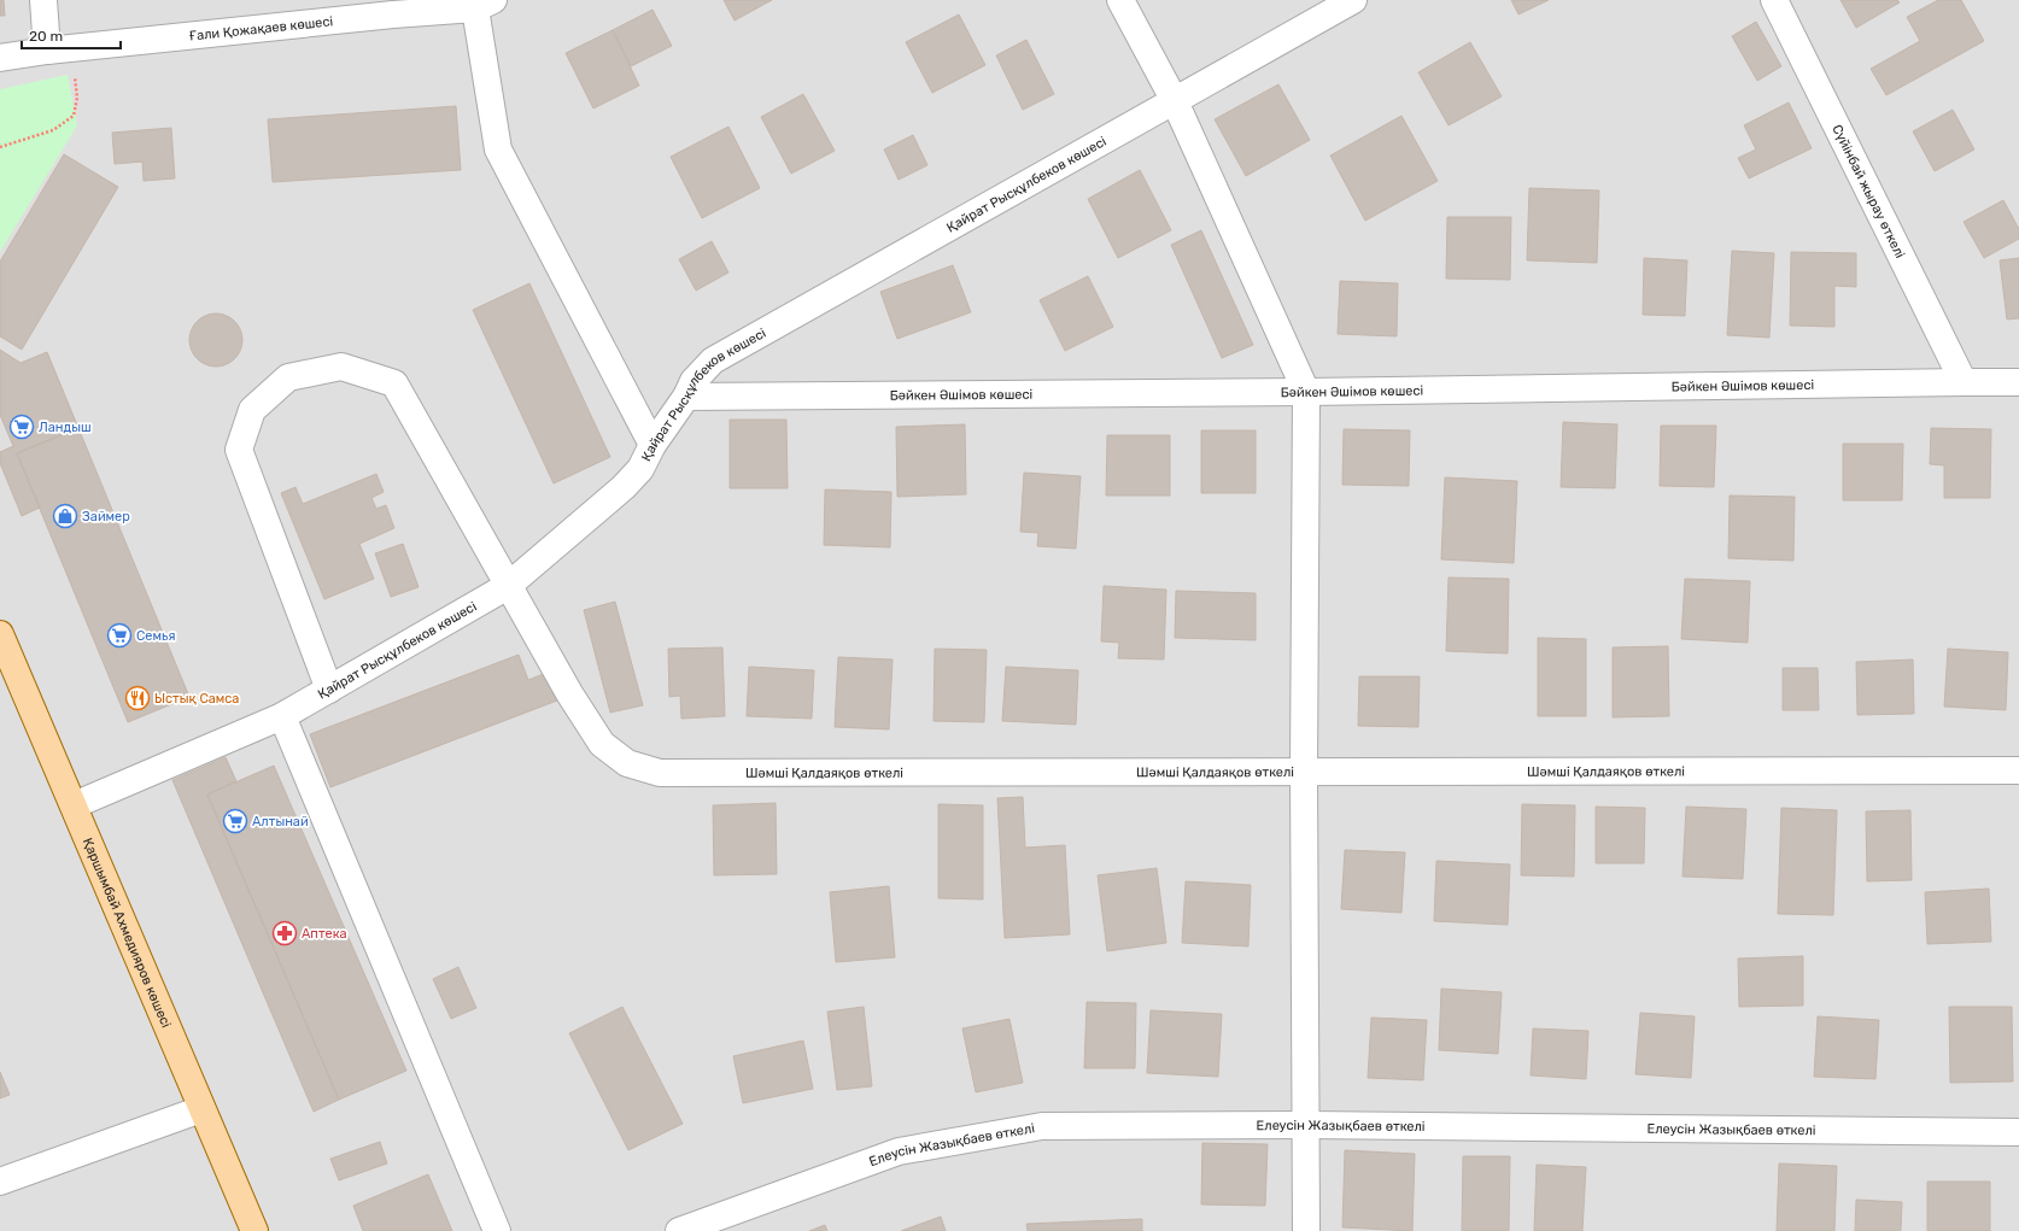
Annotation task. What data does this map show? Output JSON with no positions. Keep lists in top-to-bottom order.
{
  "streets": {
    "main road": ["Қаршымбай Ахмедияров көшесі"],
    "street": [
      "Ғали Қожақаев көшесі",
      "Қайрат Рысқұлбеков көшесі",
      "Сүйінбай жырау өткелі",
      "Бәйкен Әшімов көшесі",
      "Шәмші Қалдаяқов өткелі",
      "Елеусін Жазықбаев өткелі"
    ]
  },
  "crossings": [
    ["Қайрат Рысқұлбеков көшесі", "Бәйкен Әшімов көшесі"],
    ["Қайрат Рысқұлбеков көшесі", "Шәмші Қалдаяқов өткелі"],
    ["Қайрат Рысқұлбеков көшесі", "Қаршымбай Ахмедияров көшесі"],
    ["Сүйінбай жырау өткелі", "Бәйкен Әшімов көшесі"]
  ],
  "places": {
    "supermarket": ["Ландыш", "Семья", "Алтынай"],
    "shop": ["Займер"],
    "restaurant": ["Ыстық Самса"],
    "pharmacy": ["Аптека"]
  },
  "scale_bar": "20 m"
}
